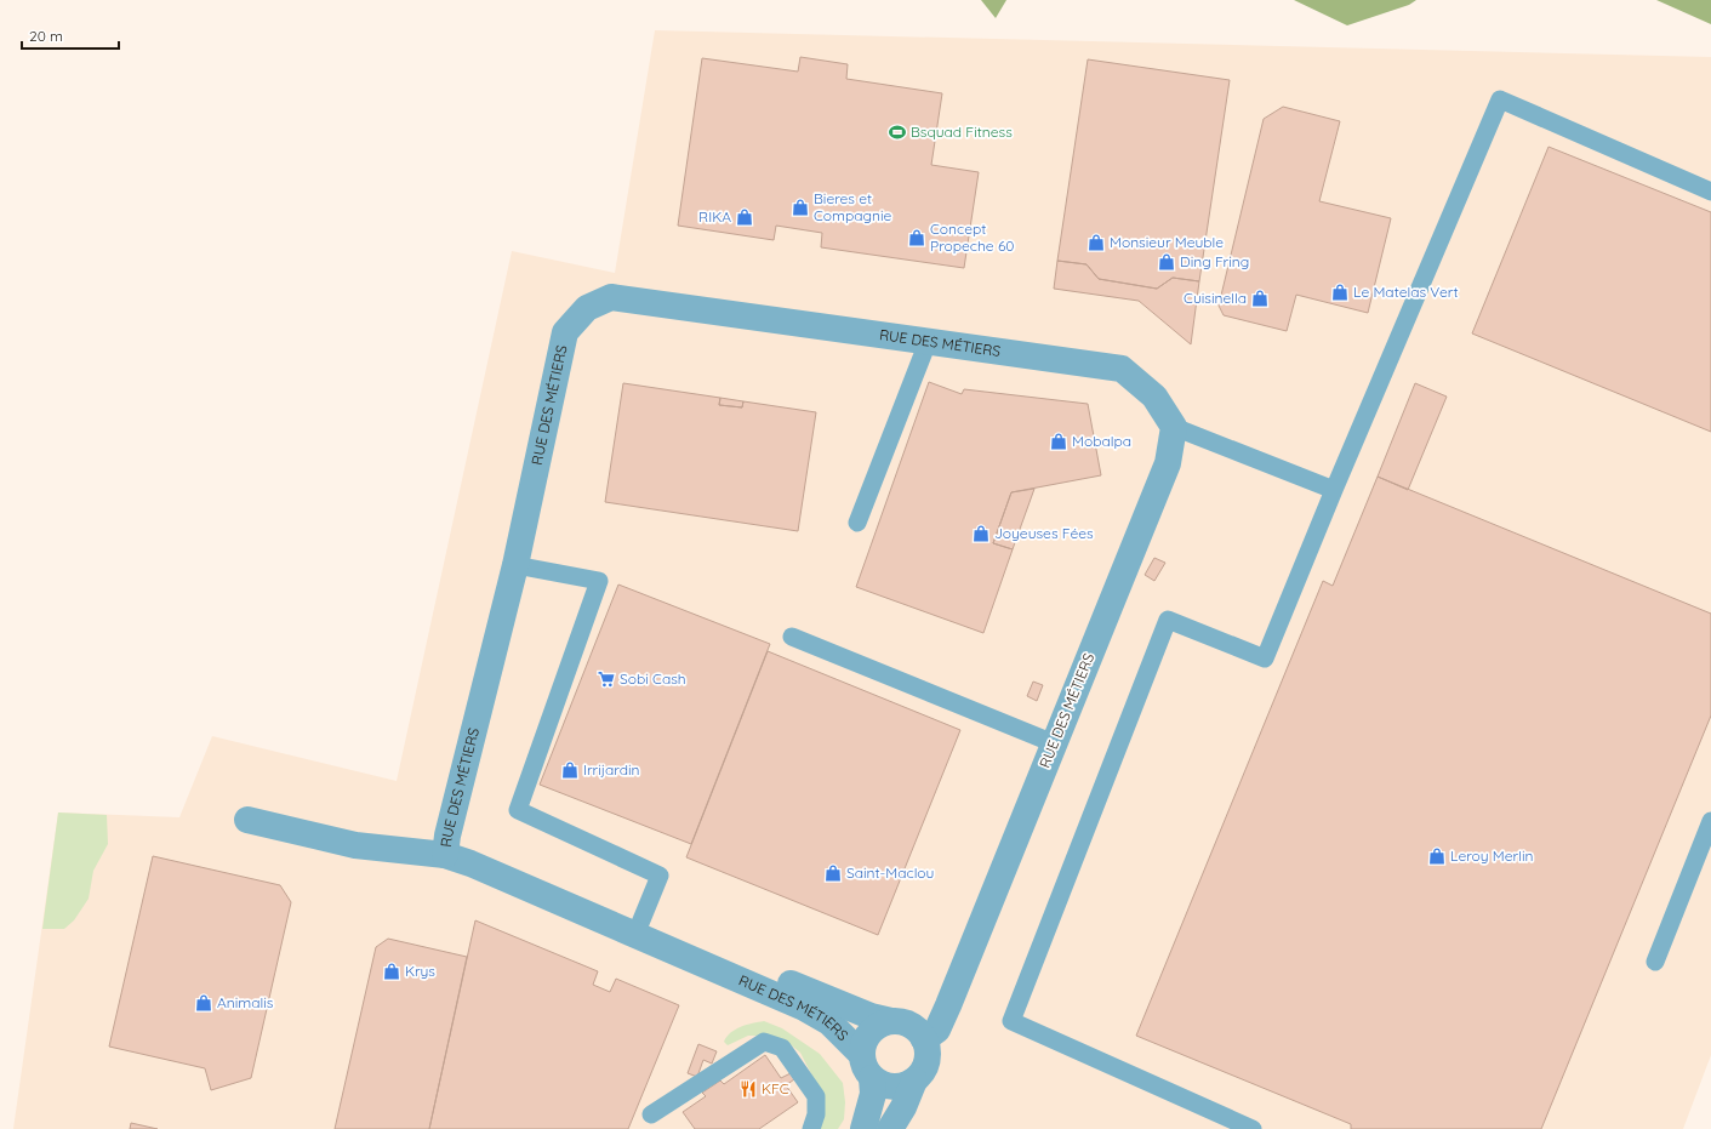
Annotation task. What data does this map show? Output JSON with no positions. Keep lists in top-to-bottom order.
{
  "streets": {
    "street": ["RUE DES MÉTIERS"]
  },
  "places": {
    "sports": ["Bsquad Fitness"],
    "shop": [
      "Bieres et Compagnie",
      "RIKA",
      "Concept Propeche 60",
      "Monsieur Meuble",
      "Ding Fring",
      "Le Matelas Vert",
      "Cuisinella",
      "Mobalpa",
      "Joyeuses Fées",
      "Irrijardin",
      "Leroy Merlin",
      "Saint-Maclou",
      "Krys",
      "Animalis"
    ],
    "supermarket": ["Sobi Cash"],
    "restaurant": ["KFC"]
  },
  "scale_bar": "20 m"
}
